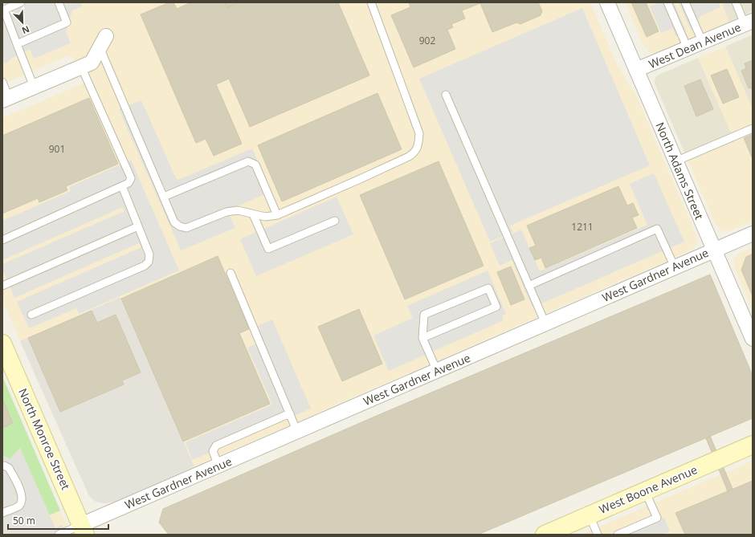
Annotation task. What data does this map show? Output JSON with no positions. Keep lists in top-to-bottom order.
{
  "streets": {
    "main road": ["North Monroe Street", "West Boone Avenue"],
    "street": ["West Dean Avenue", "North Adams Street", "West Gardner Avenue"]
  },
  "crossings": [
    ["West Dean Avenue", "North Adams Street"],
    ["North Adams Street", "West Gardner Avenue"],
    ["West Gardner Avenue", "North Monroe Street"]
  ],
  "house_numbers": ["902", "901", "1211"],
  "scale_bar": "50 m",
  "north": "bottom right"
}
